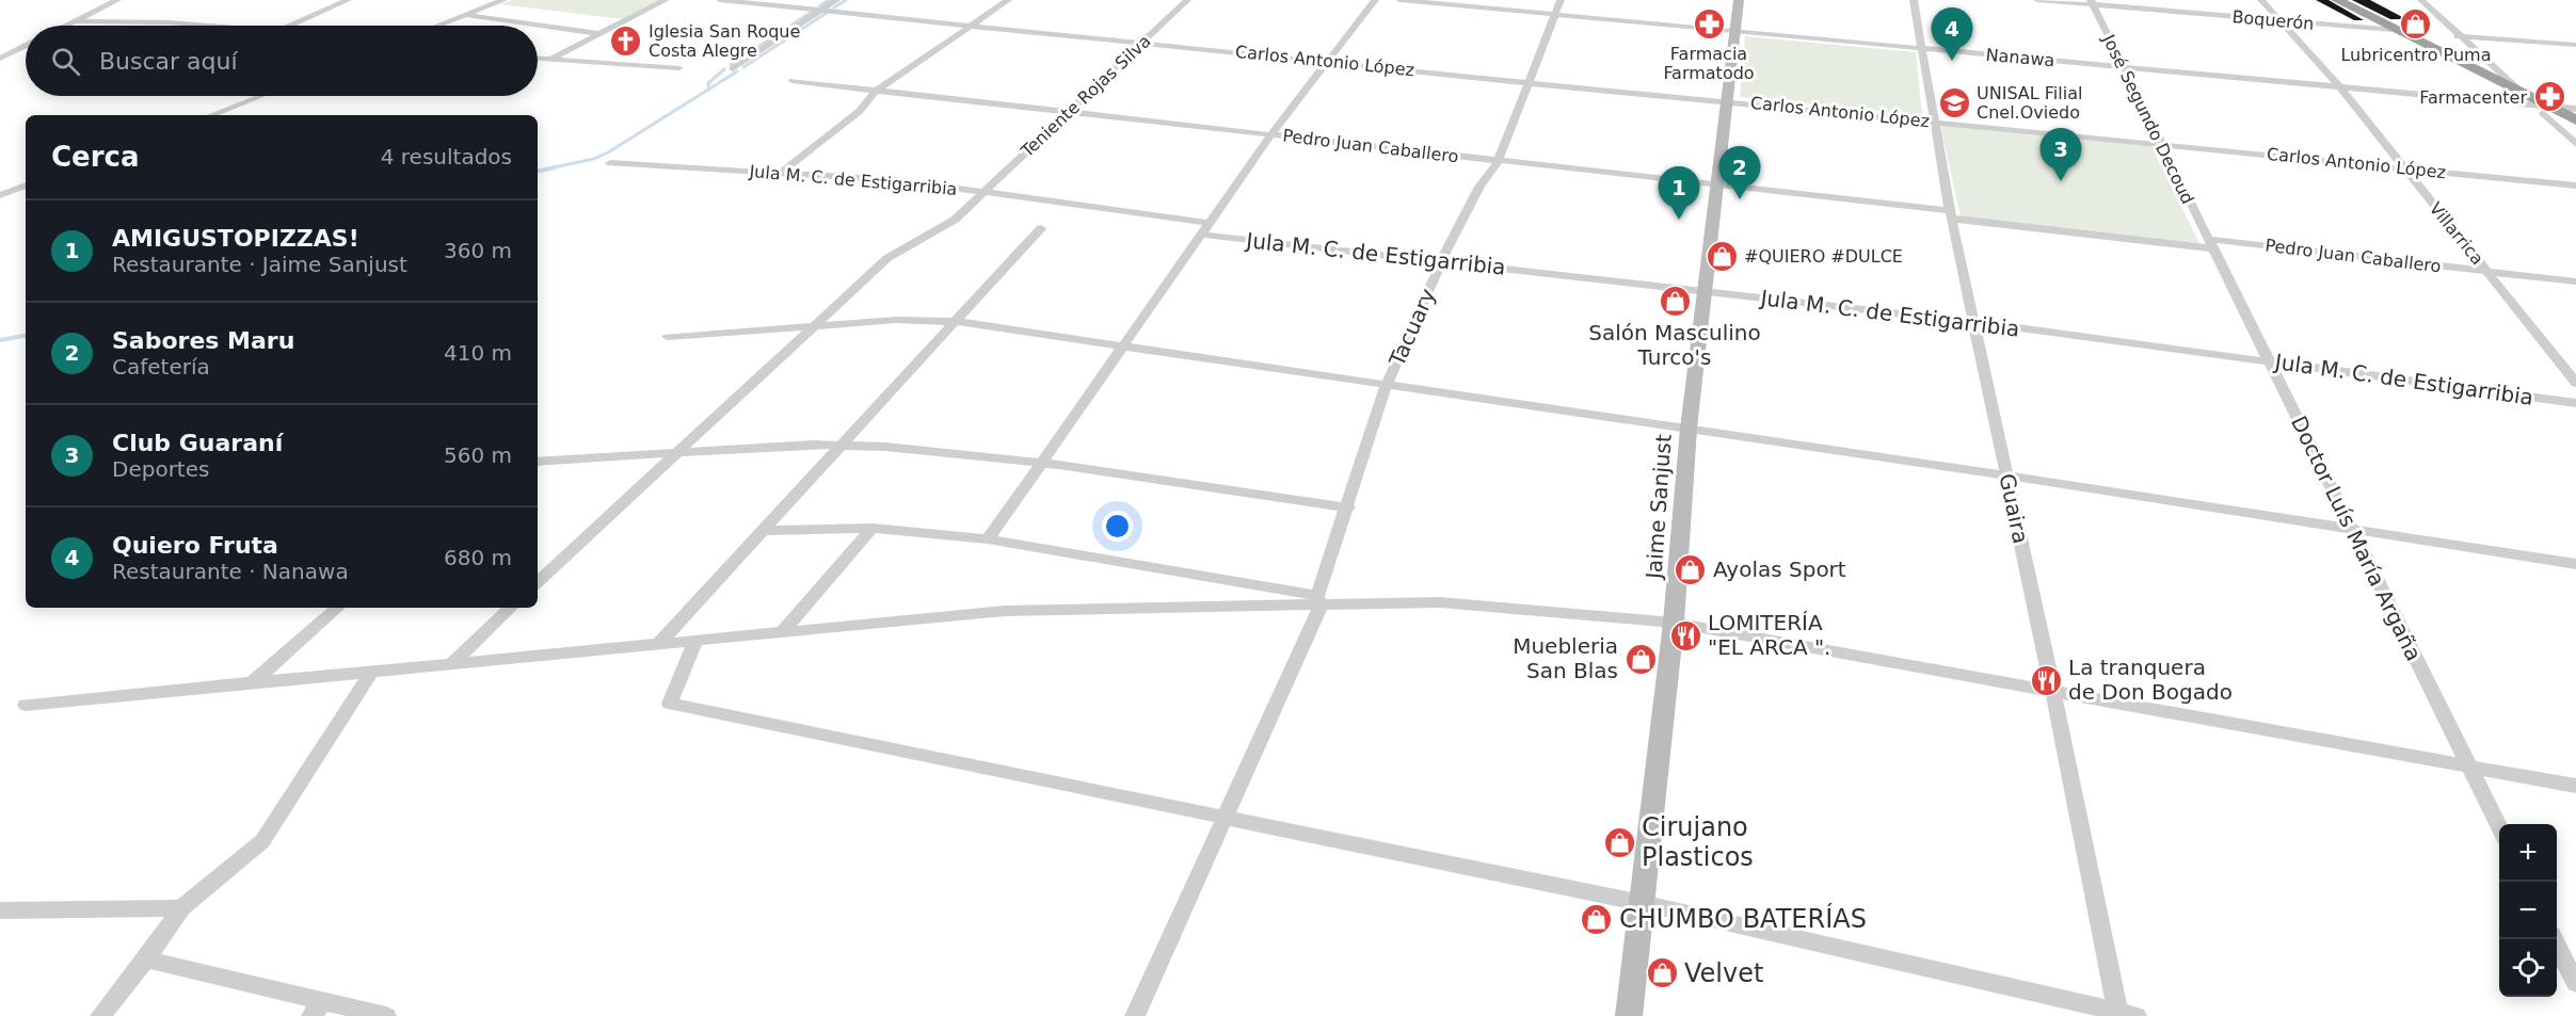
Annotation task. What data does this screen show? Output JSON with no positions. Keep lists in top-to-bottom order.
{
  "streets": {
    "main road": ["Jaime Sanjust"],
    "street": [
      "Boquerón",
      "Nanawa",
      "Carlos Antonio López",
      "Teniente Rojas Silva",
      "José Segundo Decoud",
      "Pedro Juan Caballero",
      "Jula M. C. de Estigarribia",
      "Villarrica",
      "Tacuary",
      "Guaira",
      "Doctor Luís María Argaña"
    ]
  },
  "crossings": [
    ["Boquerón", "José Segundo Decoud"],
    ["Boquerón", "Villarrica"],
    ["Nanawa", "José Segundo Decoud"],
    ["Nanawa", "Villarrica"],
    ["Nanawa", "Tacuary"],
    ["Nanawa", "Jaime Sanjust"],
    ["Nanawa", "Guaira"],
    ["Carlos Antonio López", "Teniente Rojas Silva"],
    ["Carlos Antonio López", "José Segundo Decoud"],
    ["Carlos Antonio López", "Villarrica"],
    ["Carlos Antonio López", "Tacuary"],
    ["Carlos Antonio López", "Jaime Sanjust"],
    ["Carlos Antonio López", "Guaira"],
    ["Teniente Rojas Silva", "Pedro Juan Caballero"],
    ["Teniente Rojas Silva", "Jula M. C. de Estigarribia"],
    ["José Segundo Decoud", "Pedro Juan Caballero"],
    ["José Segundo Decoud", "Doctor Luís María Argaña"],
    ["Pedro Juan Caballero", "Villarrica"],
    ["Pedro Juan Caballero", "Tacuary"],
    ["Pedro Juan Caballero", "Jaime Sanjust"],
    ["Pedro Juan Caballero", "Guaira"],
    ["Pedro Juan Caballero", "Doctor Luís María Argaña"],
    ["Jula M. C. de Estigarribia", "Tacuary"],
    ["Jula M. C. de Estigarribia", "Jaime Sanjust"],
    ["Jula M. C. de Estigarribia", "Guaira"],
    ["Jula M. C. de Estigarribia", "Doctor Luís María Argaña"]
  ],
  "places": {
    "pharmacy": ["Farmacia Farmatodo", "Farmacenter"],
    "shop": [
      "Lubricentro Puma",
      "#QUIERO #DULCE",
      "Salón Masculino Turco's",
      "Ayolas Sport",
      "Muebleria San Blas",
      "Cirujano Plasticos",
      "CHUMBO BATERÍAS",
      "Velvet"
    ],
    "church": ["Iglesia San Roque Costa Alegre"],
    "school or university": ["UNISAL Filial Cnel.Oviedo"],
    "restaurant": ["LOMITERÍA \"EL ARCA \".", "La tranquera de Don Bogado"]
  },
  "page": {
    "pins": [
      "4",
      "3",
      "2",
      "1"
    ],
    "search": "Buscar aquí",
    "heading": ["Cerca", "4 resultados"],
    "list": [
      {
        "mark": "1",
        "name": "AMIGUSTOPIZZAS!",
        "note": "Restaurante · Jaime Sanjust",
        "value": "360 m"
      },
      {
        "mark": "2",
        "name": "Sabores Maru",
        "note": "Cafetería",
        "value": "410 m"
      },
      {
        "mark": "3",
        "name": "Club Guaraní",
        "note": "Deportes",
        "value": "560 m"
      },
      {
        "mark": "4",
        "name": "Quiero Fruta",
        "note": "Restaurante · Nanawa",
        "value": "680 m"
      }
    ],
    "map_buttons": ["+", "−"]
  }
}
